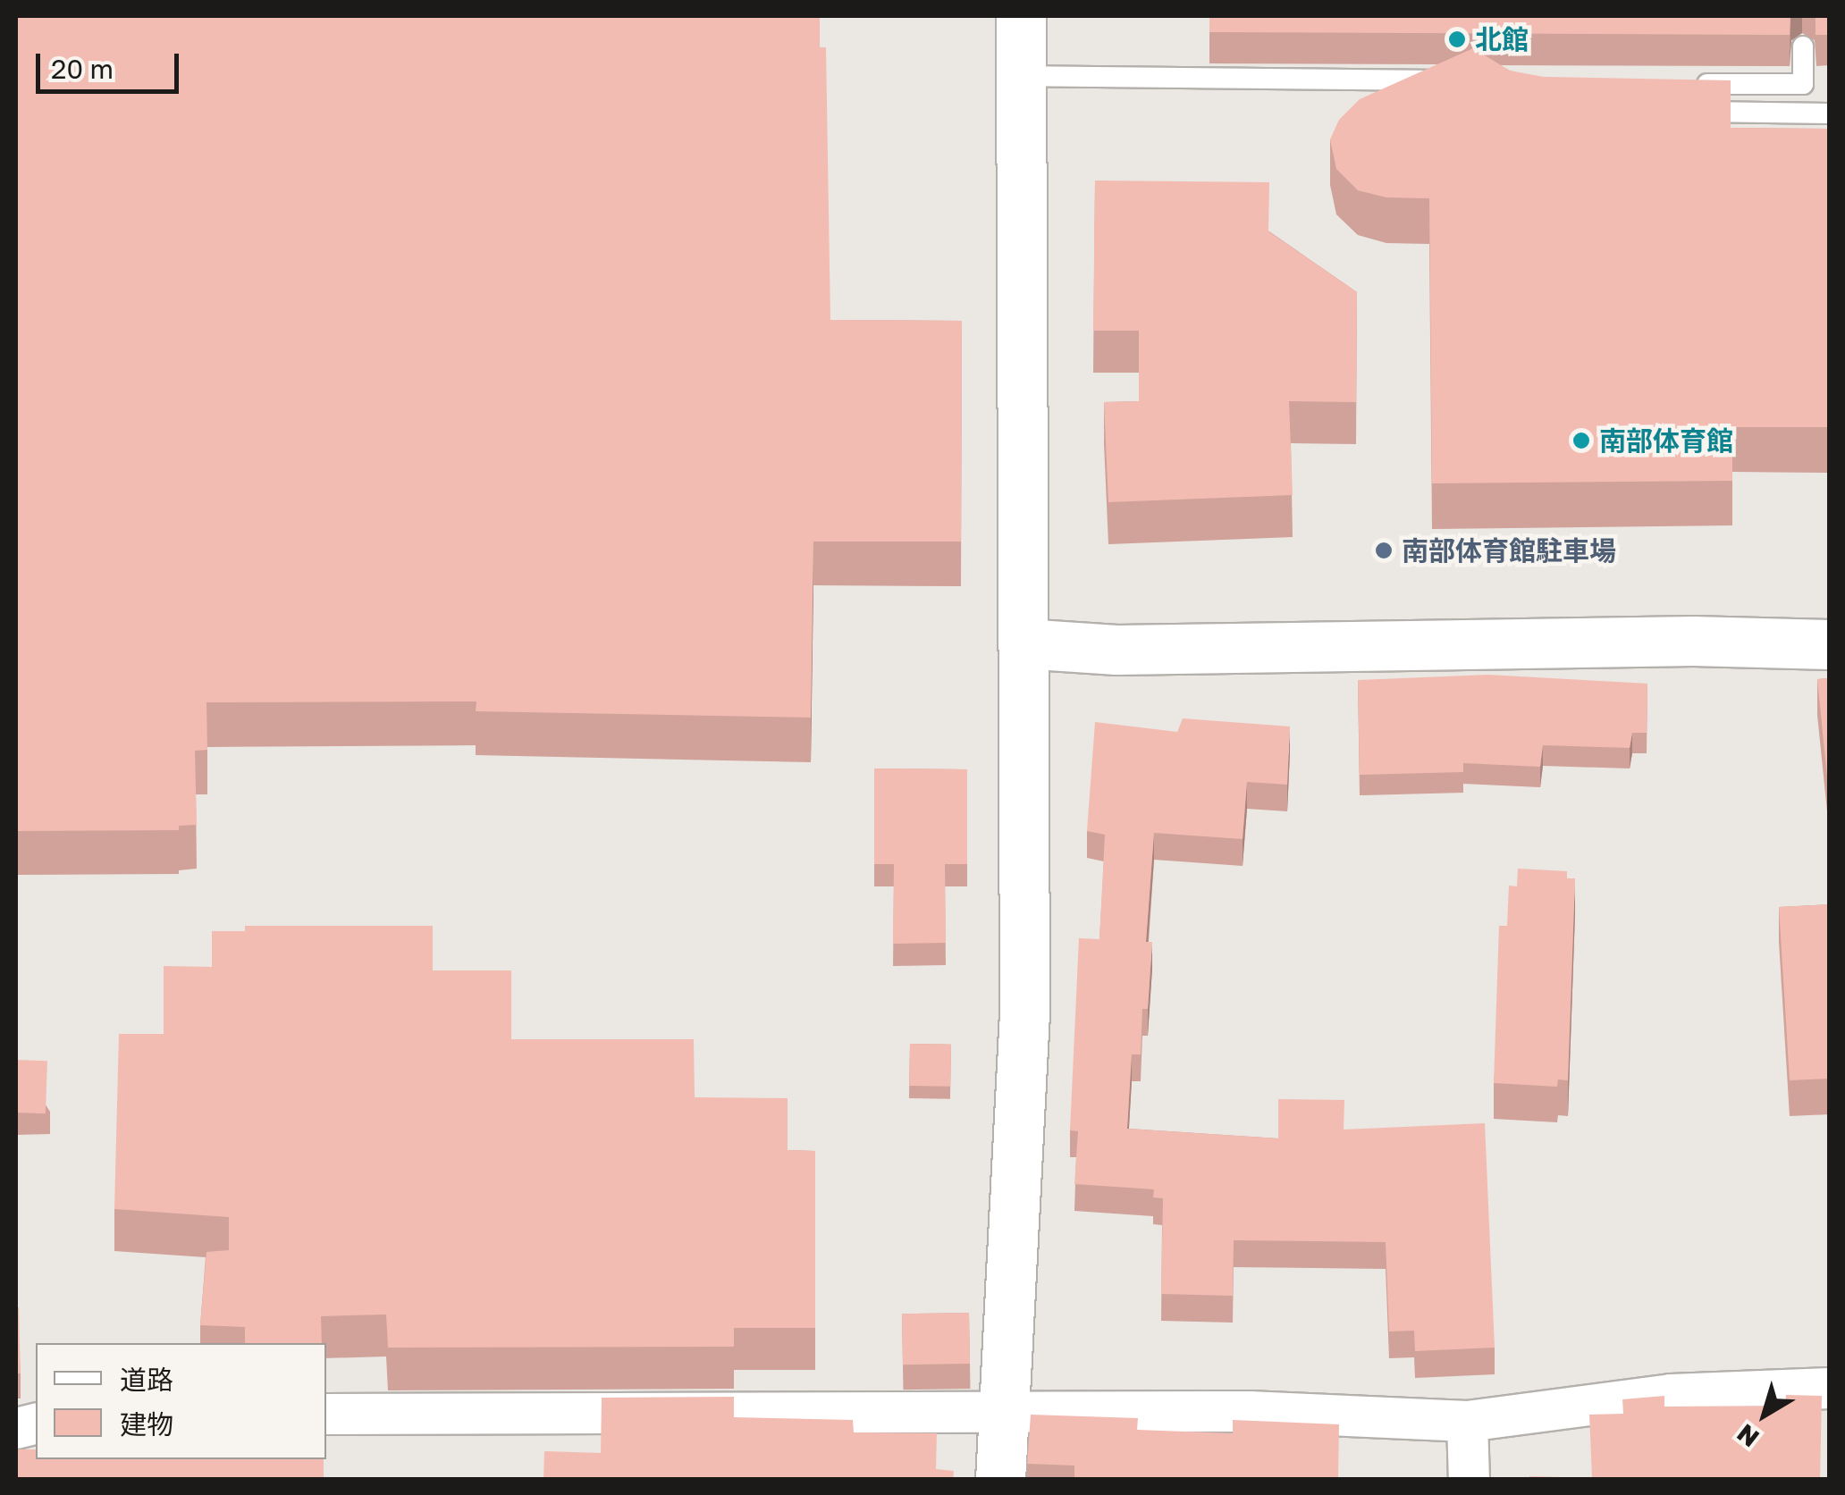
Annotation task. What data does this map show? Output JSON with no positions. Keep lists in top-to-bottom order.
{
  "places": ["北館", "南部体育館", "南部体育館駐車場"],
  "legend": ["道路", "建物"],
  "scale_bar": "20 m",
  "north": "bottom left"
}
